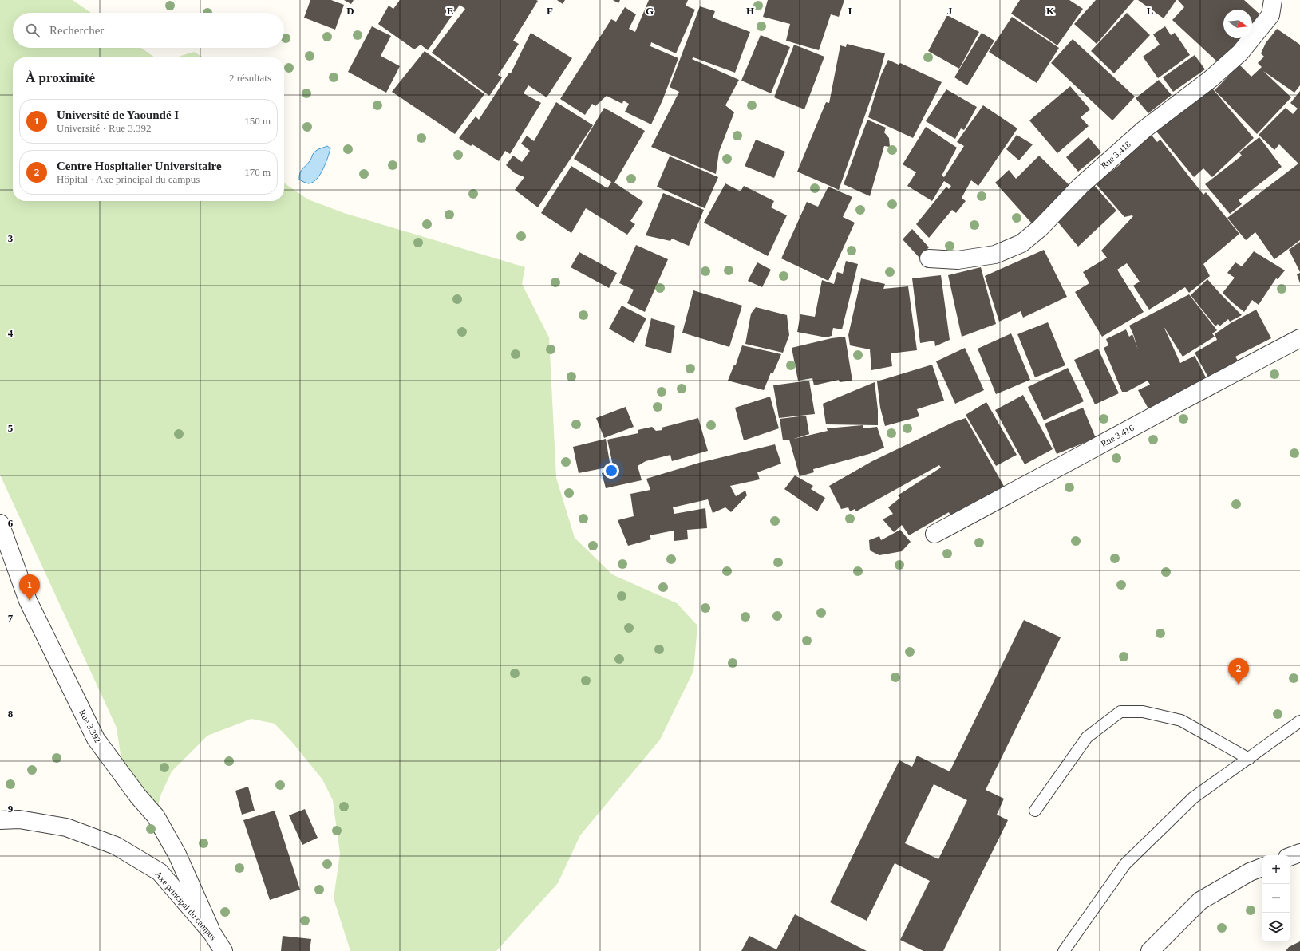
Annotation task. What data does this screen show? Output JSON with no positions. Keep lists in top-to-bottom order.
{
  "streets": {
    "street": [
      "Rue 3.418",
      "Rue 3.416",
      "Rue 3.392",
      "Axe principal du campus"
    ]
  },
  "crossings": [
    ["Rue 3.392", "Axe principal du campus"]
  ],
  "north": "right",
  "page": {
    "search": "Rechercher",
    "heading": ["À proximité", "2 résultats"],
    "list": [
      {
        "mark": "1",
        "name": "Université de Yaoundé I",
        "note": "Université · Rue 3.392",
        "value": "150 m"
      },
      {
        "mark": "2",
        "name": "Centre Hospitalier Universitaire",
        "note": "Hôpital · Axe principal du campus",
        "value": "170 m"
      }
    ],
    "pins": ["1", "2"],
    "map_buttons": ["+", "−"]
  },
  "grid": {
    "columns": [
      "D",
      "E",
      "F",
      "G",
      "H",
      "I",
      "J",
      "K",
      "L"
    ],
    "rows": [
      "3",
      "4",
      "5",
      "6",
      "7",
      "8",
      "9"
    ]
  }
}
